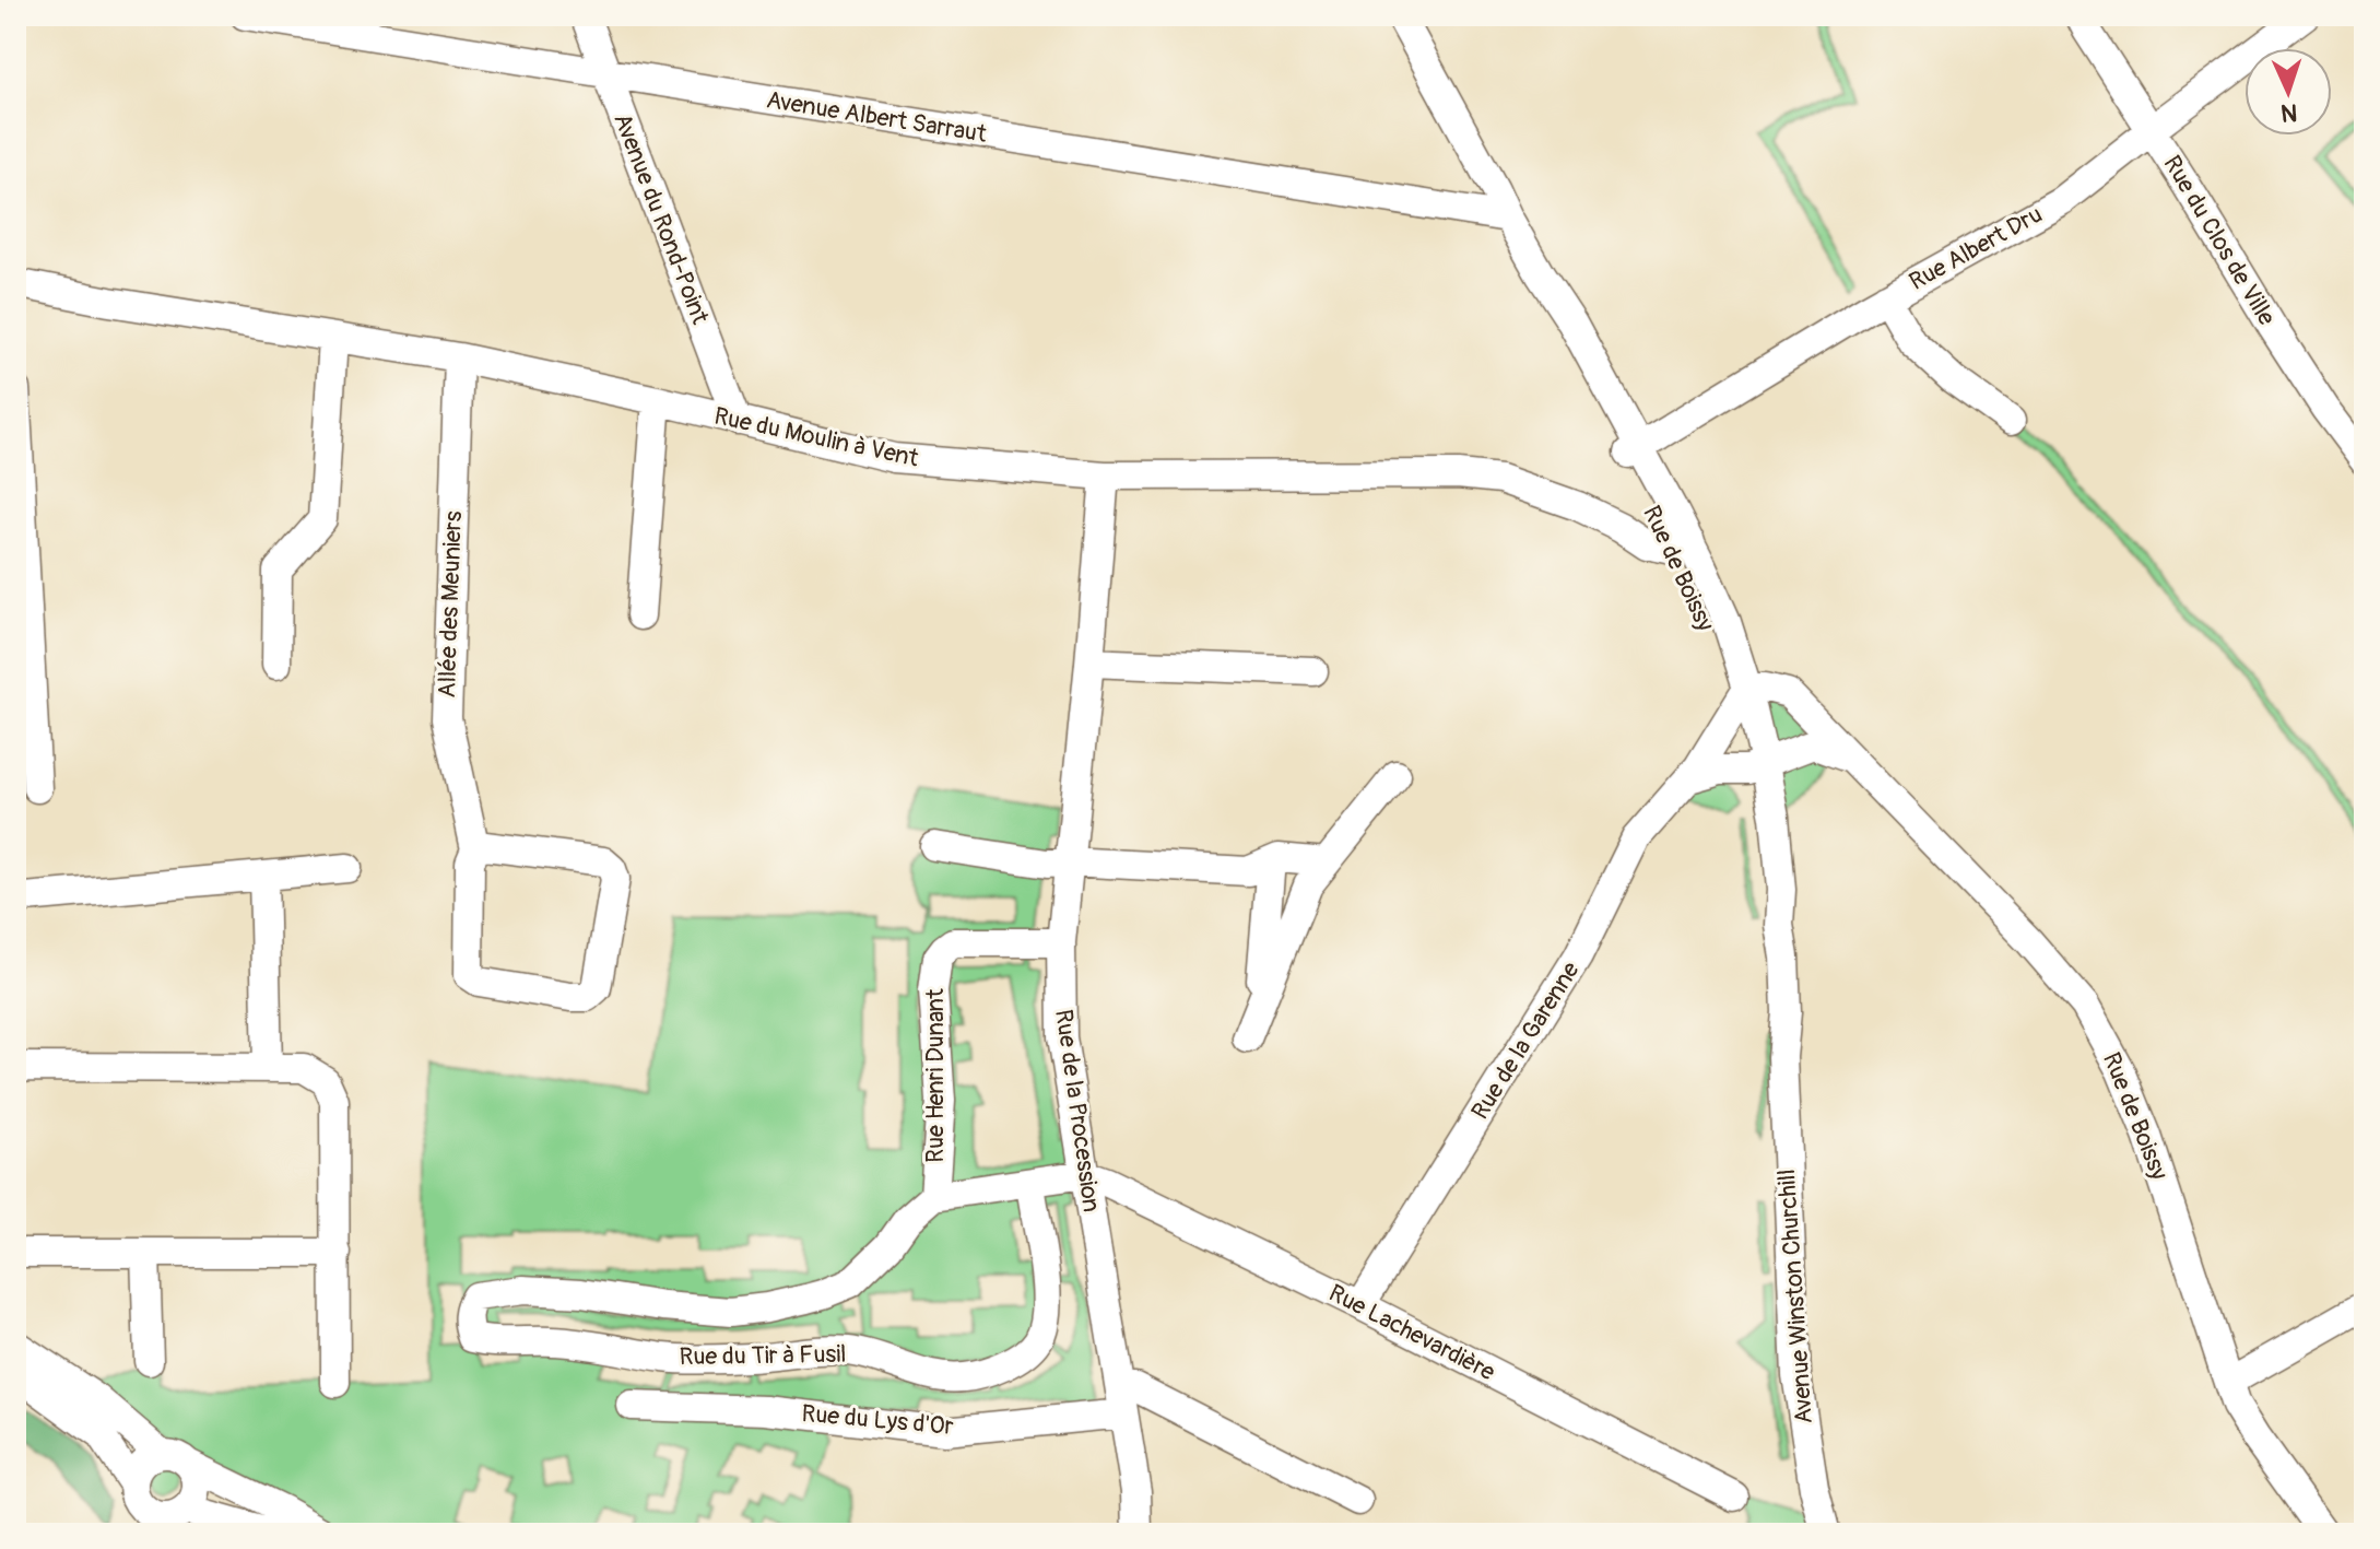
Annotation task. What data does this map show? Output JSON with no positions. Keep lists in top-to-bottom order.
{
  "streets": {
    "street": [
      "Avenue Albert Sarraut",
      "Avenue du Rond-Point",
      "Rue du Clos de Ville",
      "Rue Albert Dru",
      "Rue du Moulin à Vent",
      "Rue de Boissy",
      "Allée des Meuniers",
      "Rue de la Garenne",
      "Rue Henri Dunant",
      "Rue de la Procession",
      "Avenue Winston Churchill",
      "Rue Lachevardière",
      "Rue du Tir à Fusil",
      "Rue du Lys d'Or"
    ]
  },
  "crossings": [
    ["Avenue Albert Sarraut", "Avenue du Rond-Point"],
    ["Avenue Albert Sarraut", "Rue de Boissy"],
    ["Avenue du Rond-Point", "Rue du Moulin à Vent"],
    ["Rue du Clos de Ville", "Rue Albert Dru"],
    ["Rue Albert Dru", "Rue de Boissy"],
    ["Rue du Moulin à Vent", "Rue de Boissy"],
    ["Rue du Moulin à Vent", "Allée des Meuniers"],
    ["Rue du Moulin à Vent", "Rue de la Procession"],
    ["Rue de Boissy", "Rue de la Garenne"],
    ["Rue de Boissy", "Avenue Winston Churchill"],
    ["Rue de la Garenne", "Rue Lachevardière"],
    ["Rue Henri Dunant", "Rue de la Procession"],
    ["Rue Henri Dunant", "Rue du Tir à Fusil"],
    ["Rue de la Procession", "Rue Lachevardière"],
    ["Rue de la Procession", "Rue du Lys d'Or"]
  ],
  "north": "bottom"
}
